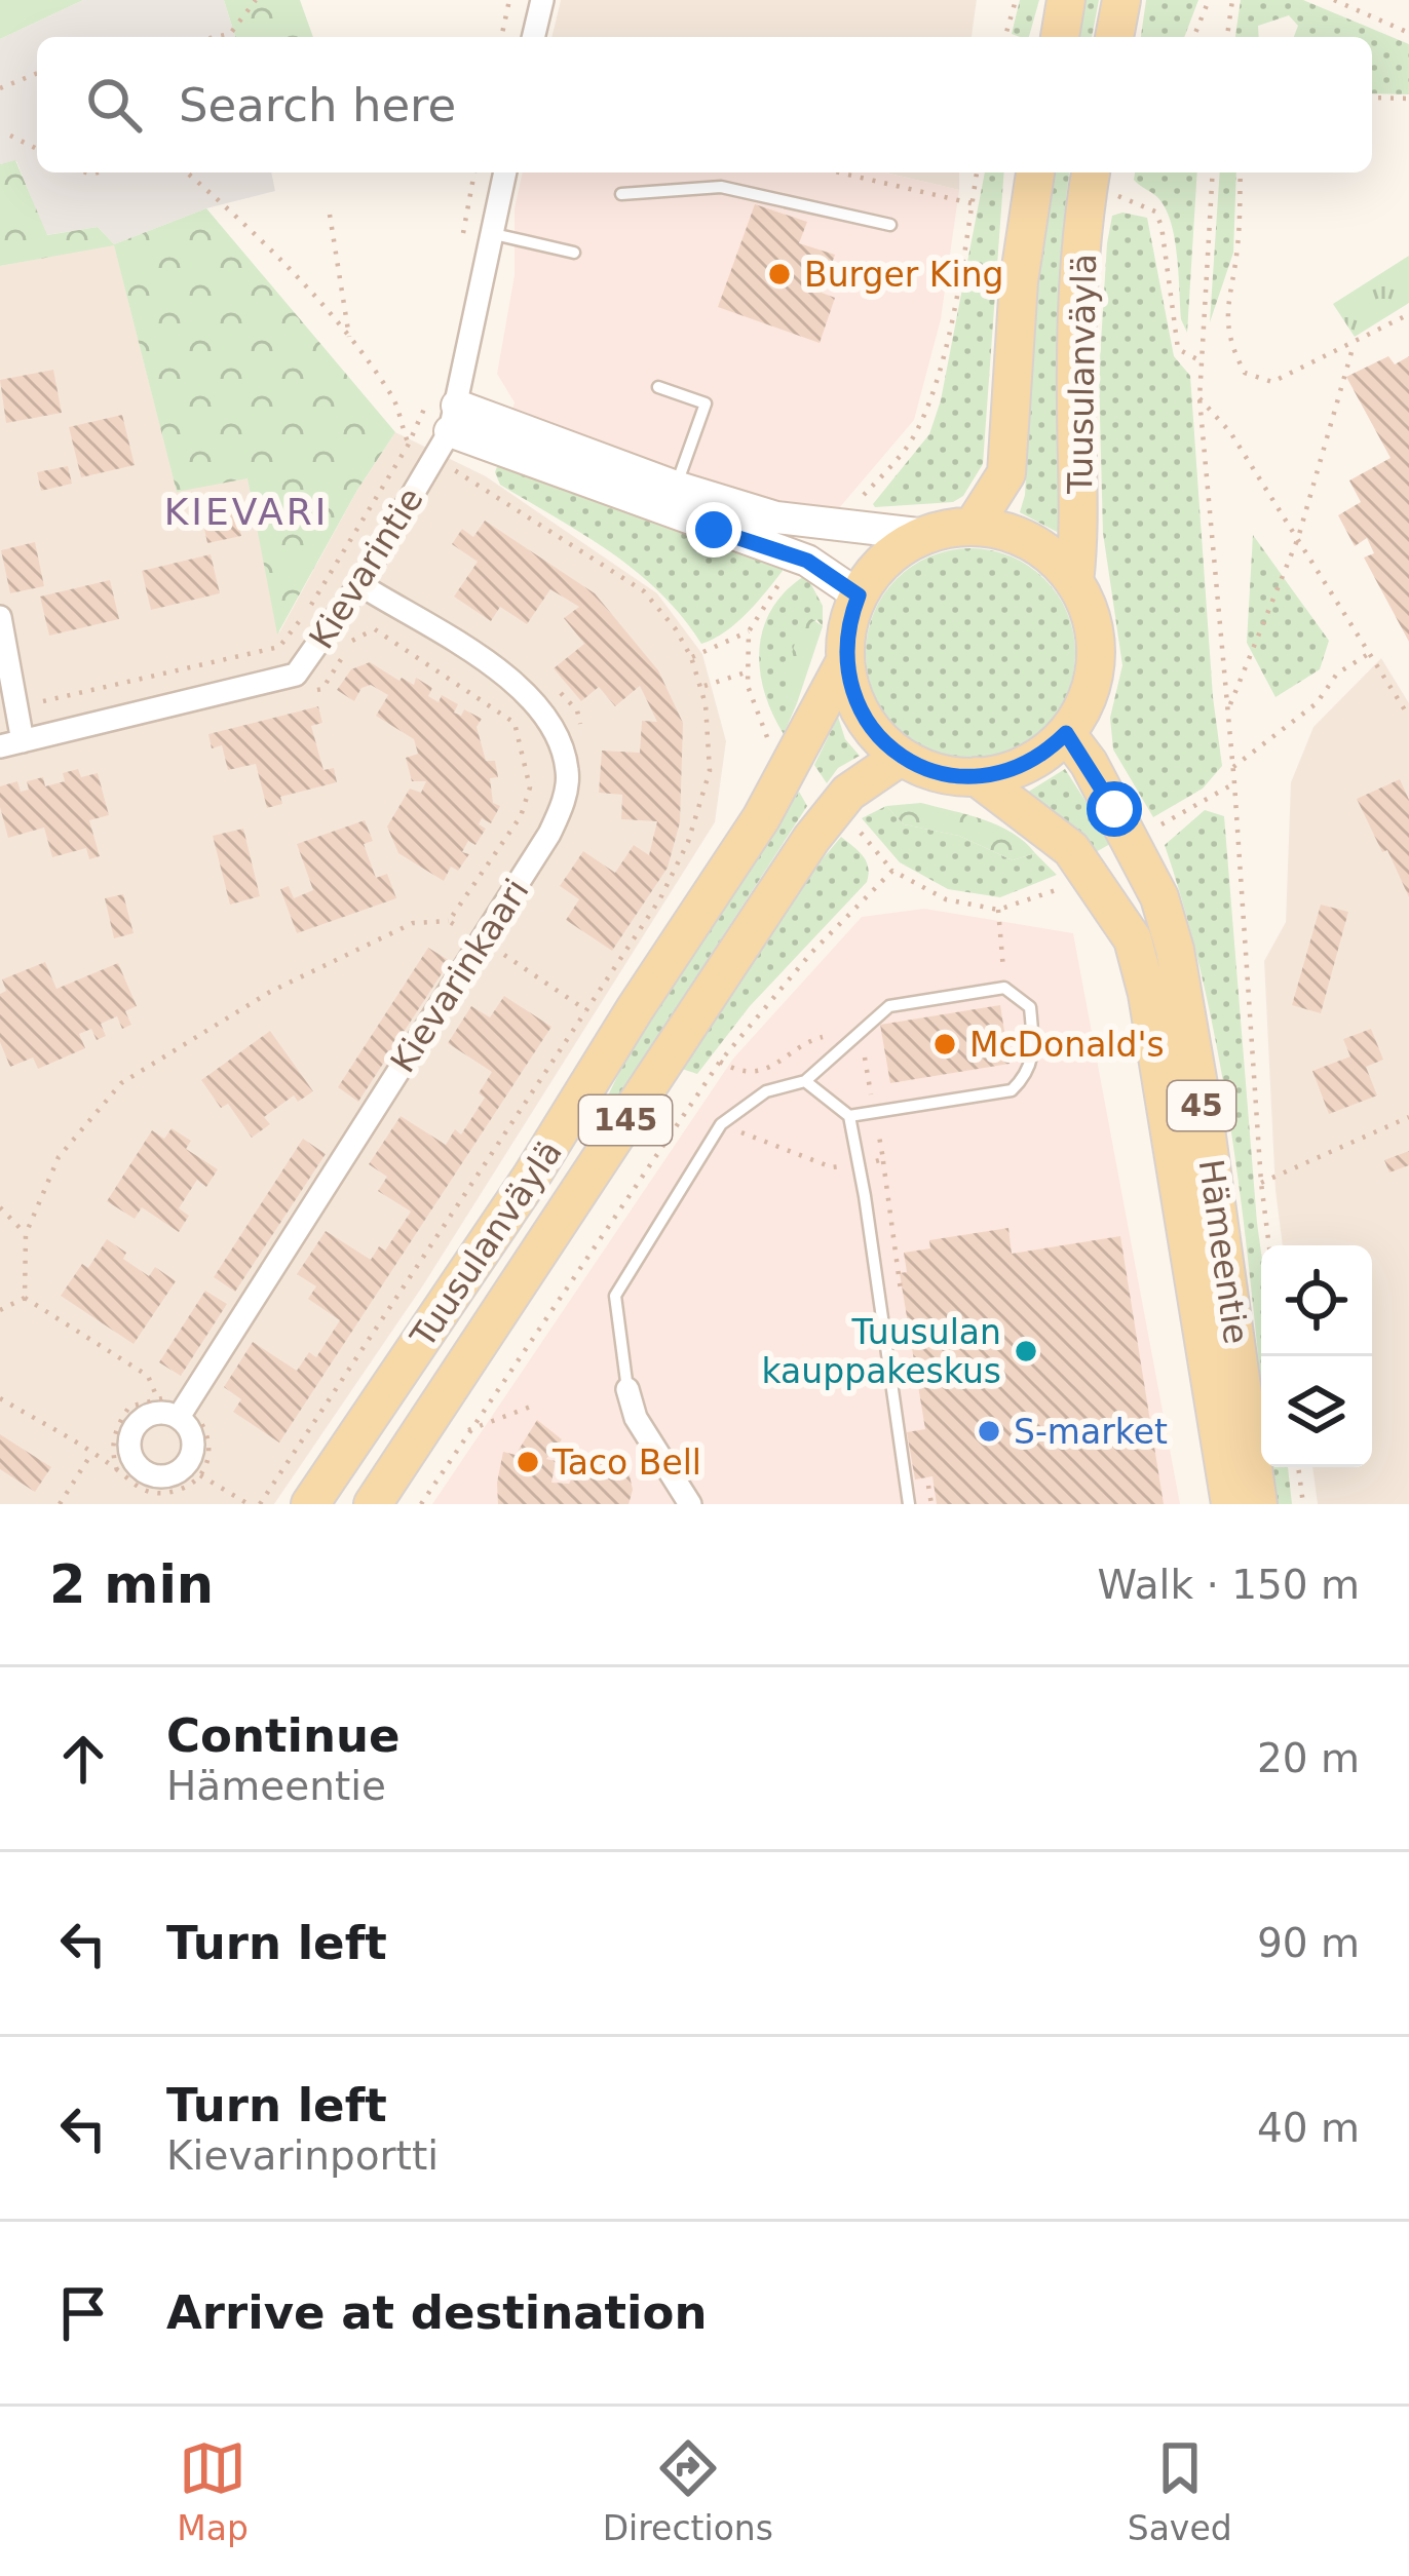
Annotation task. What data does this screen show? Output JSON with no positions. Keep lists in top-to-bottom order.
{
  "streets": {
    "main road": [
      "Tuusulanväylä",
      "45",
      "145",
      "Hämeentie"
    ],
    "street": ["Kievarintie", "Kievarinkaari"]
  },
  "crossings": [
    ["Tuusulanväylä", "45"],
    ["Tuusulanväylä", "Hämeentie"],
    ["Kievarintie", "Kievarinkaari"],
    ["45", "Hämeentie"]
  ],
  "districts": ["KIEVARI"],
  "places": [
    "Burger King",
    "McDonald's",
    "Tuusulan kauppakeskus",
    "S-market",
    "Taco Bell"
  ],
  "page": {
    "search": "Search here",
    "heading": ["2 min", "Walk · 150 m"],
    "list": [
      ["Continue", "Hämeentie", "20 m"],
      ["Turn left", "90 m"],
      ["Turn left", "Kievarinportti", "40 m"],
      "Arrive at destination"
    ],
    "nav": ["Map", "Directions", "Saved"]
  }
}
